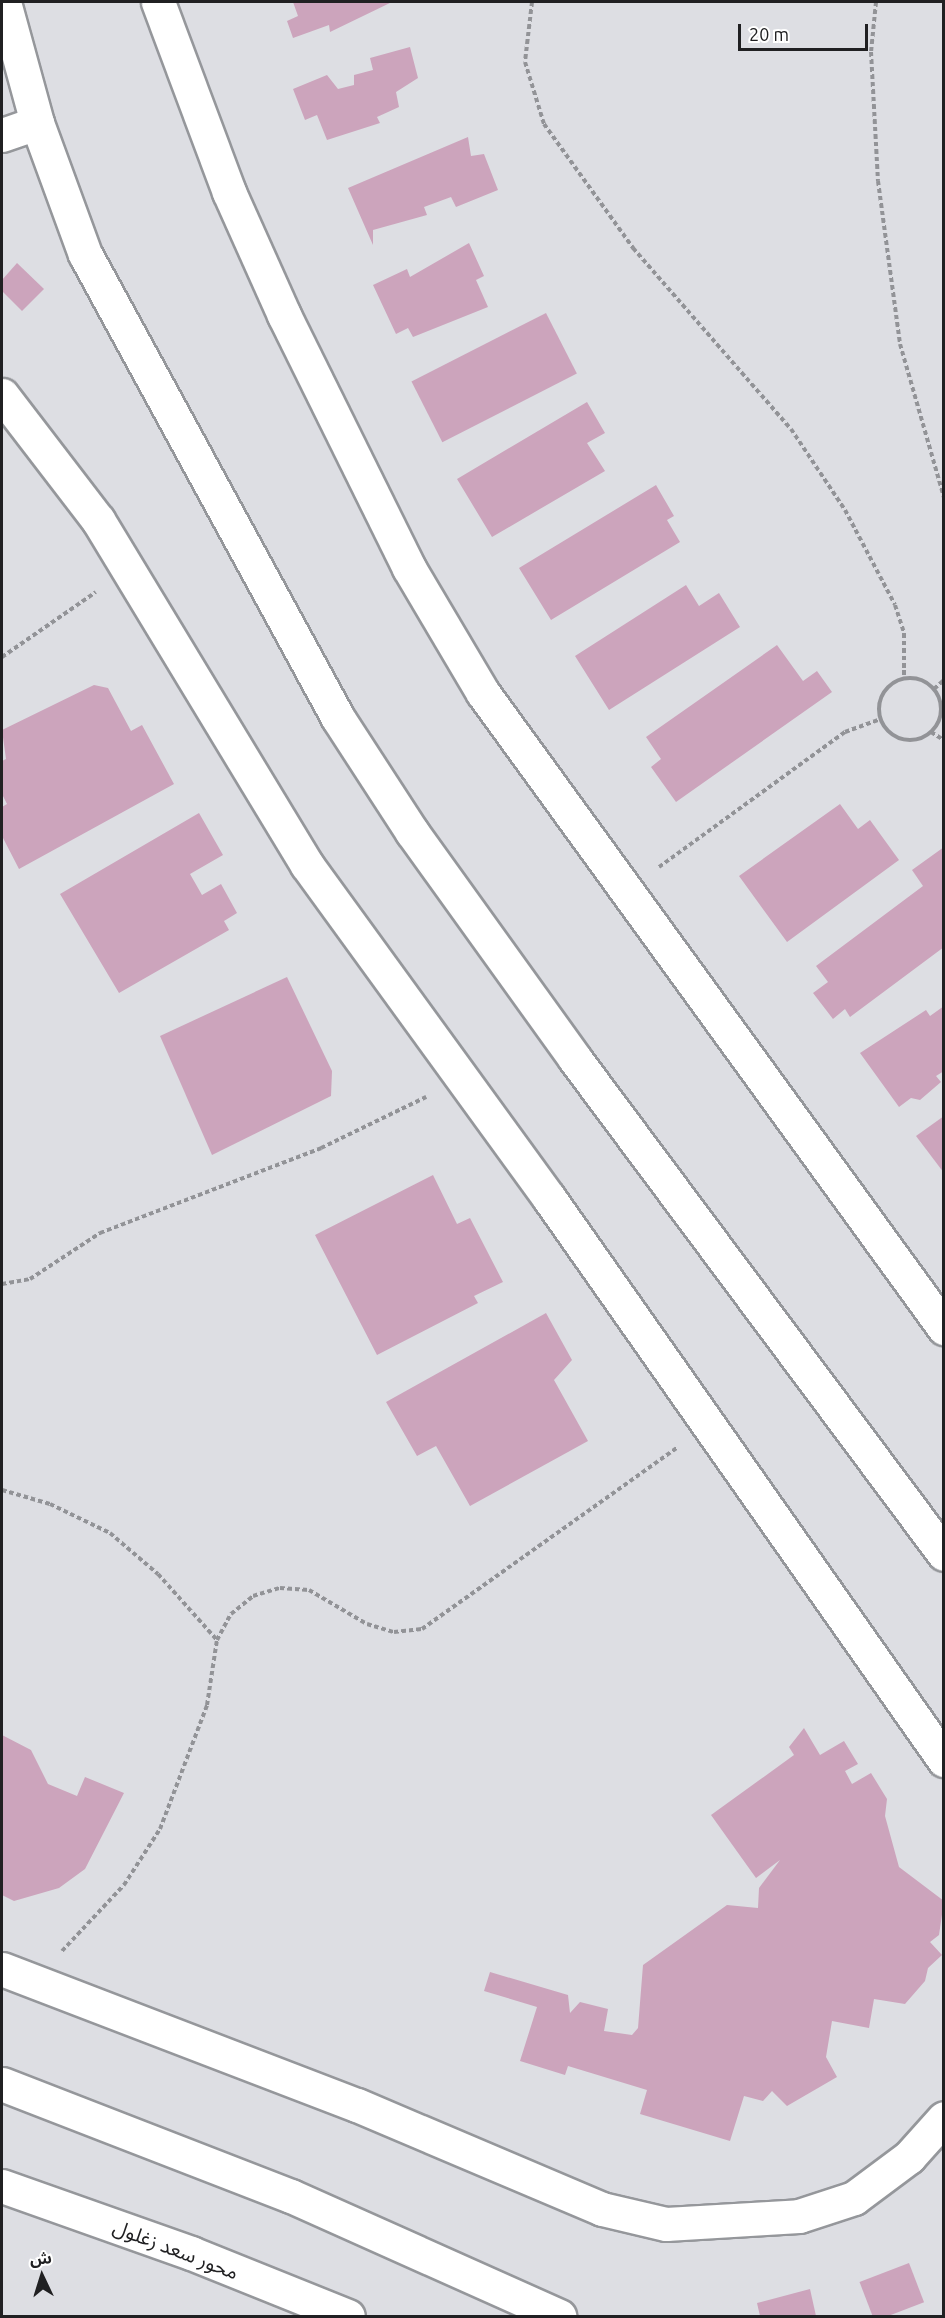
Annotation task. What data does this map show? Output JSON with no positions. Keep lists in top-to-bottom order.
{
  "streets": {
    "street": ["محور سعد زغلول"]
  },
  "scale_bar": "20 m",
  "north": "top"
}
